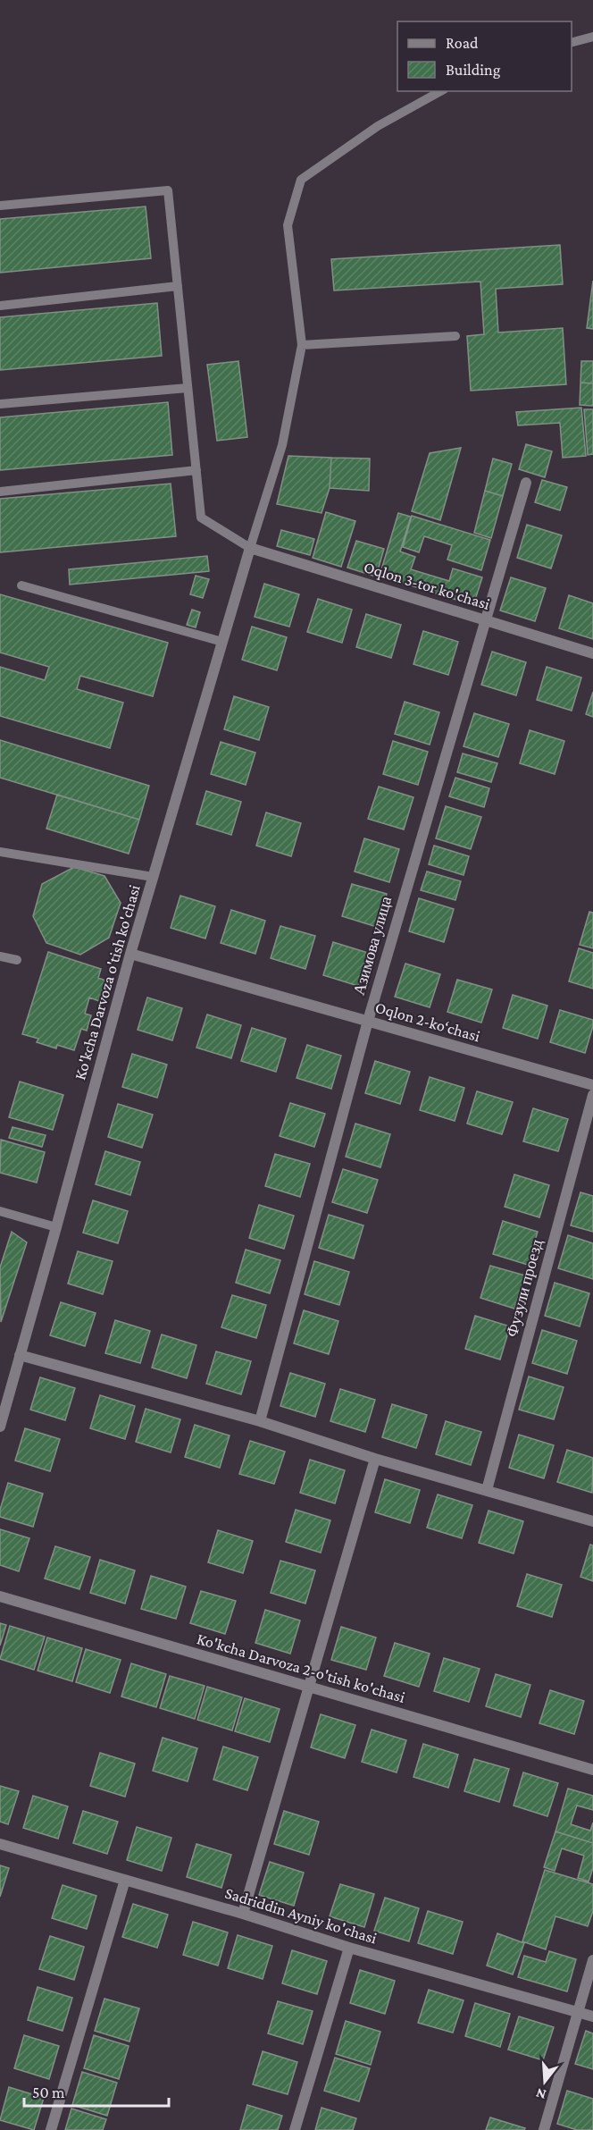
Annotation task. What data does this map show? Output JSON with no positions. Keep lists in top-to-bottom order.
{
  "streets": {
    "street": [
      "Oqlon 3-tor ko'chasi",
      "Азимова улица",
      "Ko'kcha Darvoza o'tish ko'chasi",
      "Oqlon 2-ko‘chasi",
      "Фузули проезд",
      "Ko'kcha Darvoza 2-o'tish ko'chasi",
      "Sadriddin Ayniy ko'chasi"
    ]
  },
  "crossings": [
    ["Oqlon 3-tor ko'chasi", "Азимова улица"],
    ["Oqlon 3-tor ko'chasi", "Ko'kcha Darvoza o'tish ko'chasi"],
    ["Азимова улица", "Oqlon 2-ko‘chasi"],
    ["Ko'kcha Darvoza o'tish ko'chasi", "Oqlon 2-ko‘chasi"]
  ],
  "legend": ["Road", "Building"],
  "scale_bar": "50 m",
  "north": "bottom"
}
